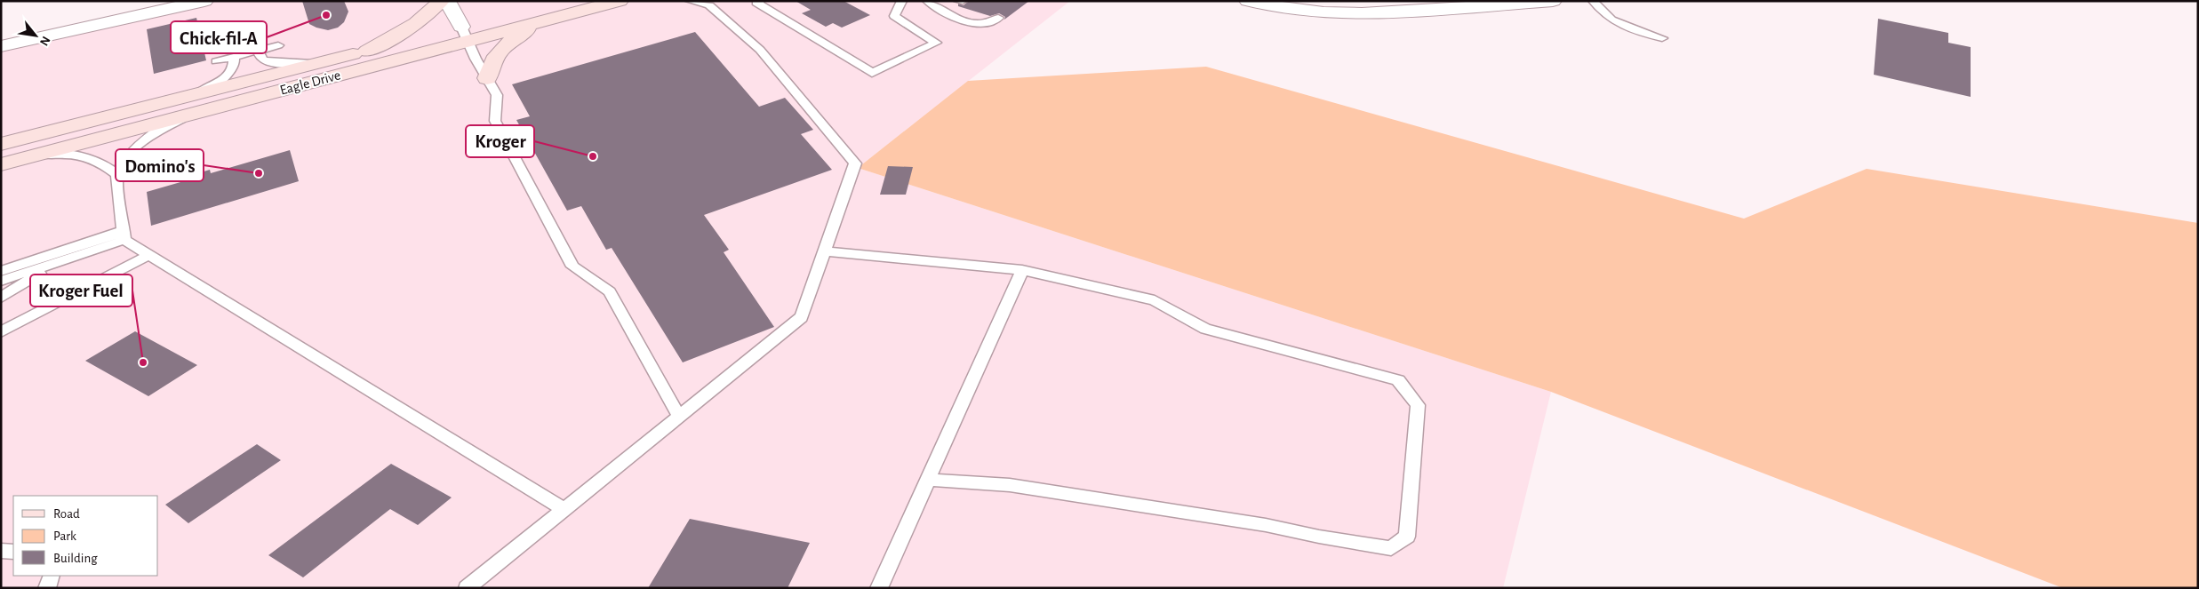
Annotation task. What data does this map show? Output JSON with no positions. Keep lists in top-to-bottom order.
{
  "streets": {
    "street": ["Eagle Drive"]
  },
  "places": [
    "Chick-fil-A",
    "Kroger",
    "Domino's",
    "Kroger Fuel"
  ],
  "legend": ["Road", "Park", "Building"],
  "north": "bottom right"
}
